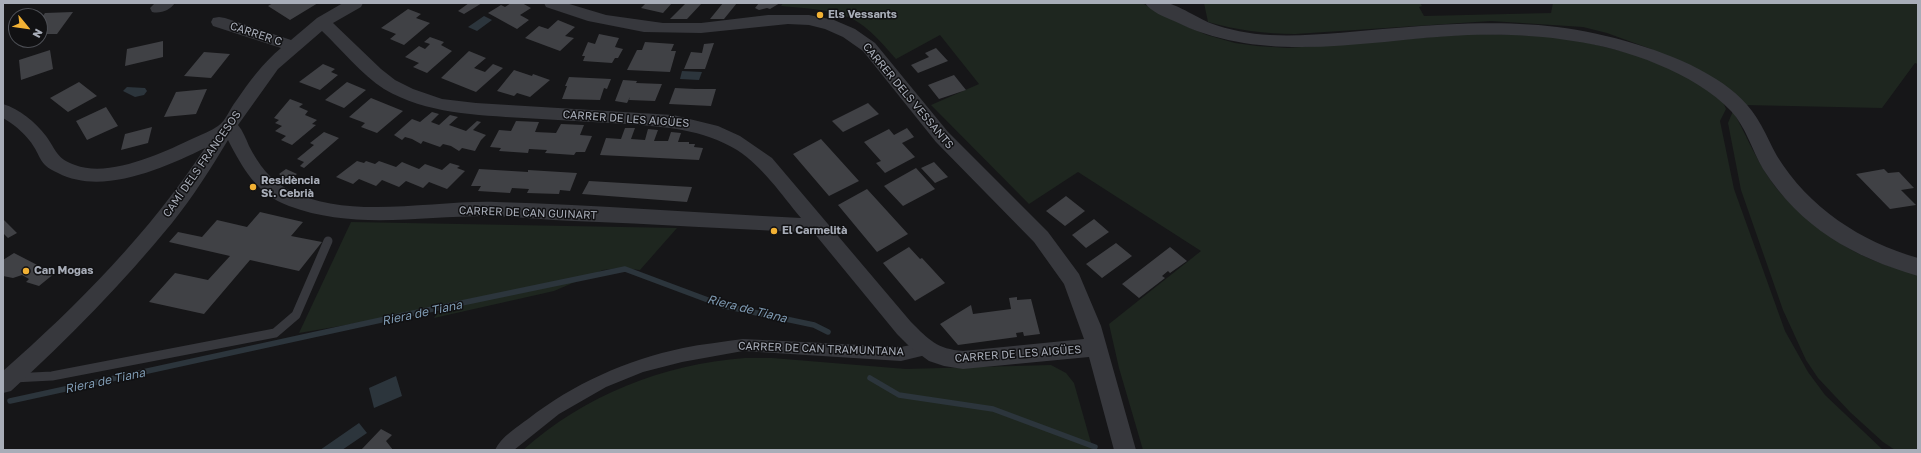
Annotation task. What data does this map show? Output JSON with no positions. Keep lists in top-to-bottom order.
{
  "streets": {
    "street": [
      "CARRER C",
      "CARRER DELS VESSANTS",
      "CARRER DE LES AIGÜES",
      "CAMÍ DELS FRANCESOS",
      "CARRER DE CAN GUINART",
      "CARRER DE CAN TRAMUNTANA"
    ]
  },
  "crossings": [
    ["CARRER C", "CAMÍ DELS FRANCESOS"],
    ["CARRER DELS VESSANTS", "CARRER DE LES AIGÜES"],
    ["CARRER DE LES AIGÜES", "CAMÍ DELS FRANCESOS"],
    ["CARRER DE LES AIGÜES", "CARRER DE CAN GUINART"],
    ["CARRER DE LES AIGÜES", "CARRER DE CAN TRAMUNTANA"],
    ["CAMÍ DELS FRANCESOS", "CARRER DE CAN GUINART"]
  ],
  "water": ["Riera de Tiana"],
  "places": [
    "Els Vessants",
    "Residència St. Cebrià",
    "El Carmelità",
    "Can Mogas"
  ],
  "north": "bottom right"
}
